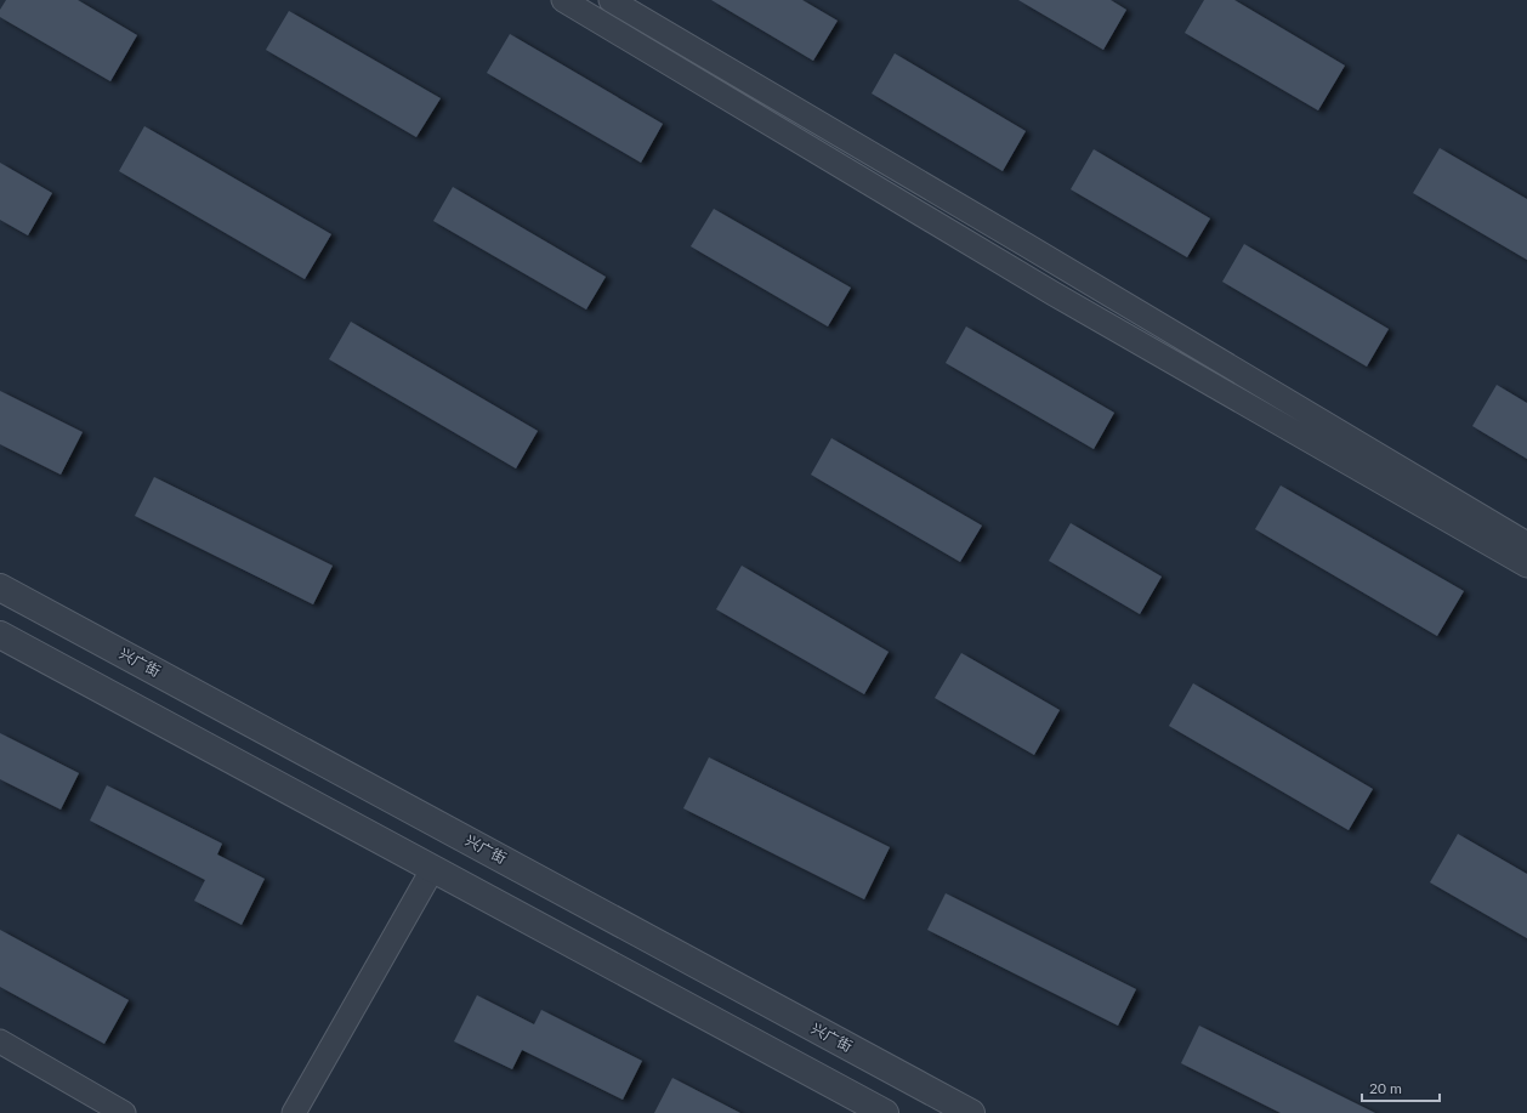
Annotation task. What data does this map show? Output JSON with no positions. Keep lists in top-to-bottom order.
{
  "streets": {
    "street": ["兴广街"]
  },
  "scale_bar": "20 m"
}
